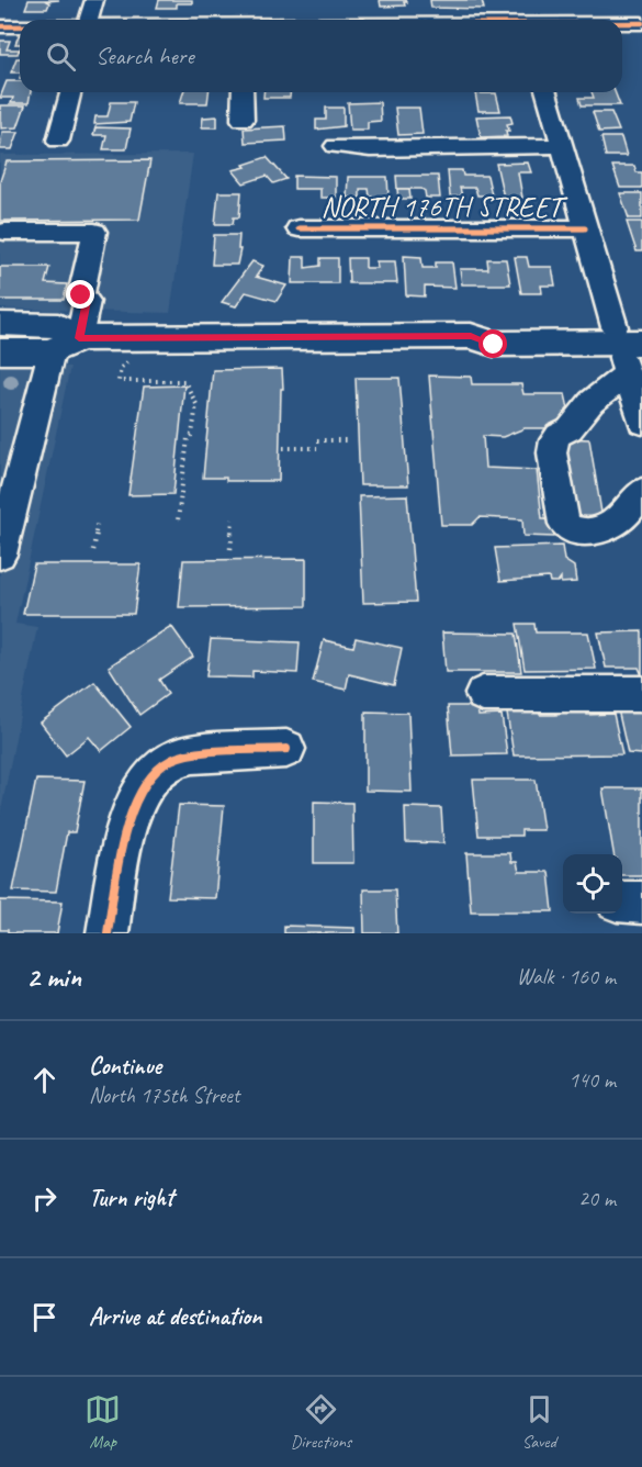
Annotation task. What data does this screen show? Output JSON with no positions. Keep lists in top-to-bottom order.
{
  "streets": {
    "street": ["NORTH 176TH STREET"]
  },
  "page": {
    "search": "Search here",
    "heading": ["2 min", "Walk · 160 m"],
    "list": [
      ["Continue", "North 175th Street", "140 m"],
      ["Turn right", "20 m"],
      "Arrive at destination"
    ],
    "nav": ["Map", "Directions", "Saved"]
  }
}
